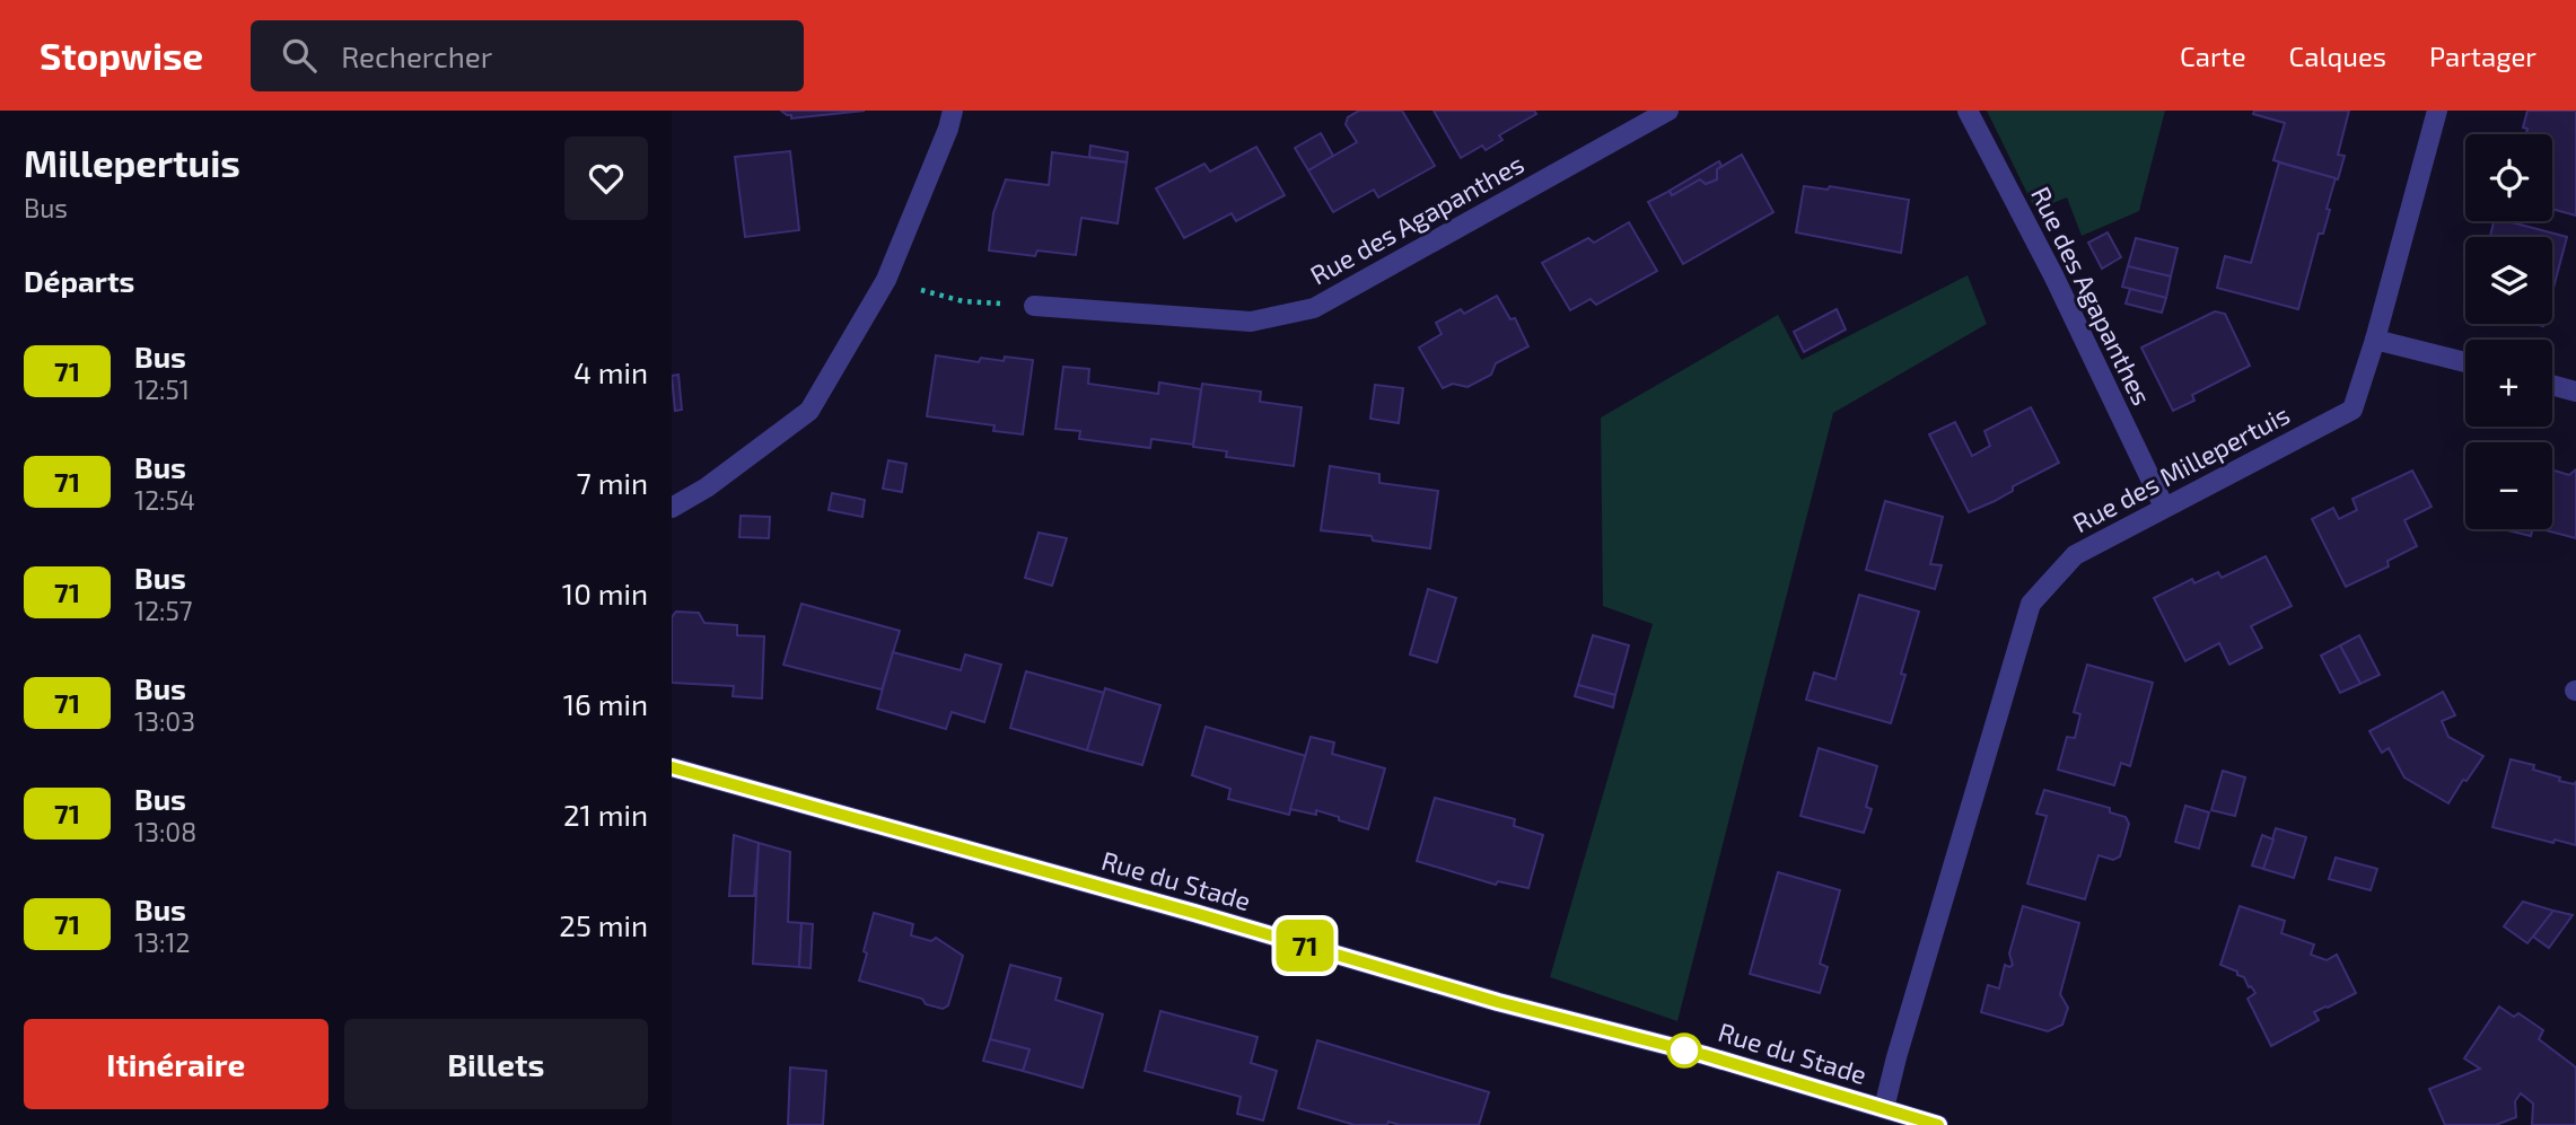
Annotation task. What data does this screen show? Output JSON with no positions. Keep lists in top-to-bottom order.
{
  "streets": {
    "street": ["Rue des Agapanthes", "Rue des Millepertuis", "Rue du Stade"]
  },
  "crossings": [
    ["Rue des Agapanthes", "Rue des Millepertuis"],
    ["Rue des Millepertuis", "Rue du Stade"]
  ],
  "lines": ["bus line 71"],
  "page": {
    "header": "Stopwise",
    "search": "Rechercher",
    "nav": ["Carte", "Calques", "Partager"],
    "heading": [
      ["Millepertuis", "Bus"],
      "Départs"
    ],
    "on_map": "71",
    "map_buttons": ["+", "−"],
    "list": [
      {
        "mark": "71",
        "name": "Bus",
        "note": "12:51",
        "value": "4 min"
      },
      {
        "mark": "71",
        "name": "Bus",
        "note": "12:54",
        "value": "7 min"
      },
      {
        "mark": "71",
        "name": "Bus",
        "note": "12:57",
        "value": "10 min"
      },
      {
        "mark": "71",
        "name": "Bus",
        "note": "13:03",
        "value": "16 min"
      },
      {
        "mark": "71",
        "name": "Bus",
        "note": "13:08",
        "value": "21 min"
      },
      {
        "mark": "71",
        "name": "Bus",
        "note": "13:12",
        "value": "25 min"
      }
    ],
    "buttons": ["Itinéraire", "Billets"]
  }
}
